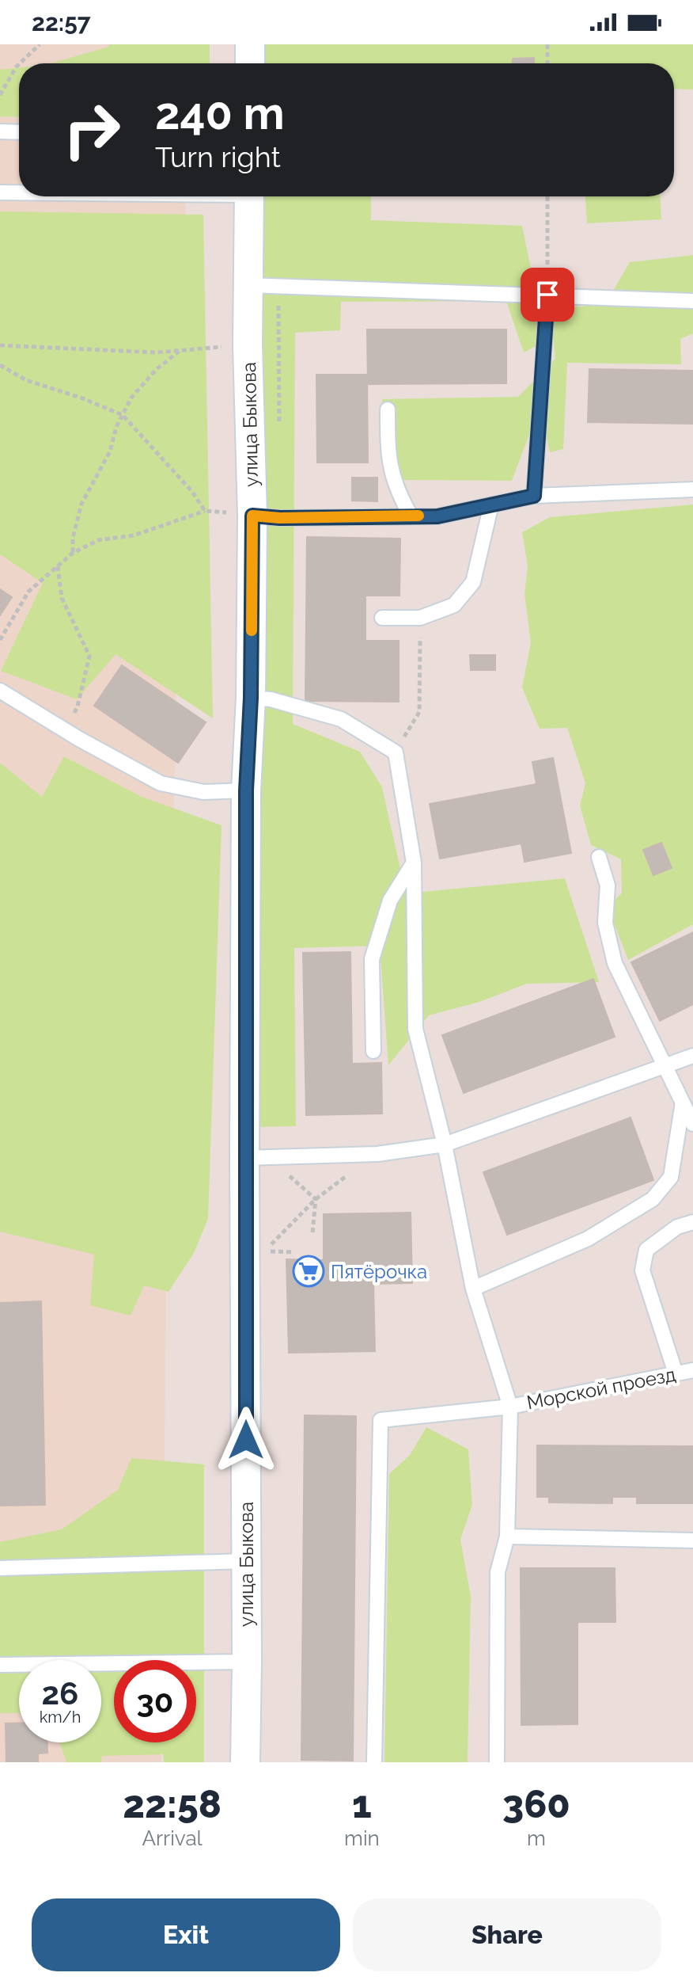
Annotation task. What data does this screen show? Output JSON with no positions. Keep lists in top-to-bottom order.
{
  "streets": {
    "street": ["улица Быкова"],
    "lane": ["Морской проезд"]
  },
  "places": {
    "supermarket": ["Пятёрочка"]
  },
  "page": {
    "status": "22:57",
    "turn": ["240 m", "Turn right"],
    "speed": "26 km/h",
    "limit": "30",
    "eta": [
      "22:58",
      "Arrival",
      "1",
      "min",
      "360",
      "m"
    ],
    "buttons": ["Exit", "Share"]
  }
}
